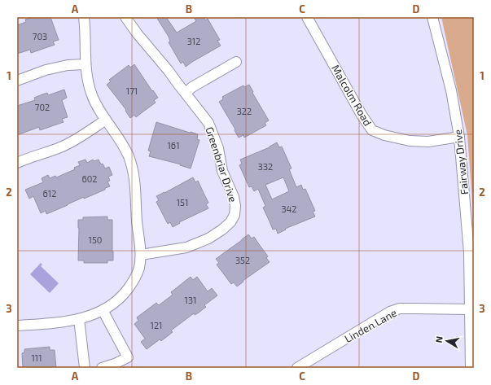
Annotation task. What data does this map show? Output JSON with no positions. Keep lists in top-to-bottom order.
{
  "streets": {
    "street": [
      "Malcolm Road",
      "Fairway Drive",
      "Greenbriar Drive",
      "Linden Lane"
    ]
  },
  "crossings": [
    ["Malcolm Road", "Fairway Drive"],
    ["Fairway Drive", "Linden Lane"]
  ],
  "house_numbers": [
    "703",
    "312",
    "171",
    "702",
    "322",
    "161",
    "332",
    "602",
    "612",
    "151",
    "342",
    "150",
    "352",
    "131",
    "121",
    "111"
  ],
  "north": "left",
  "grid": {
    "columns": [
      "A",
      "B",
      "C",
      "D"
    ],
    "rows": ["1", "2", "3"]
  }
}
